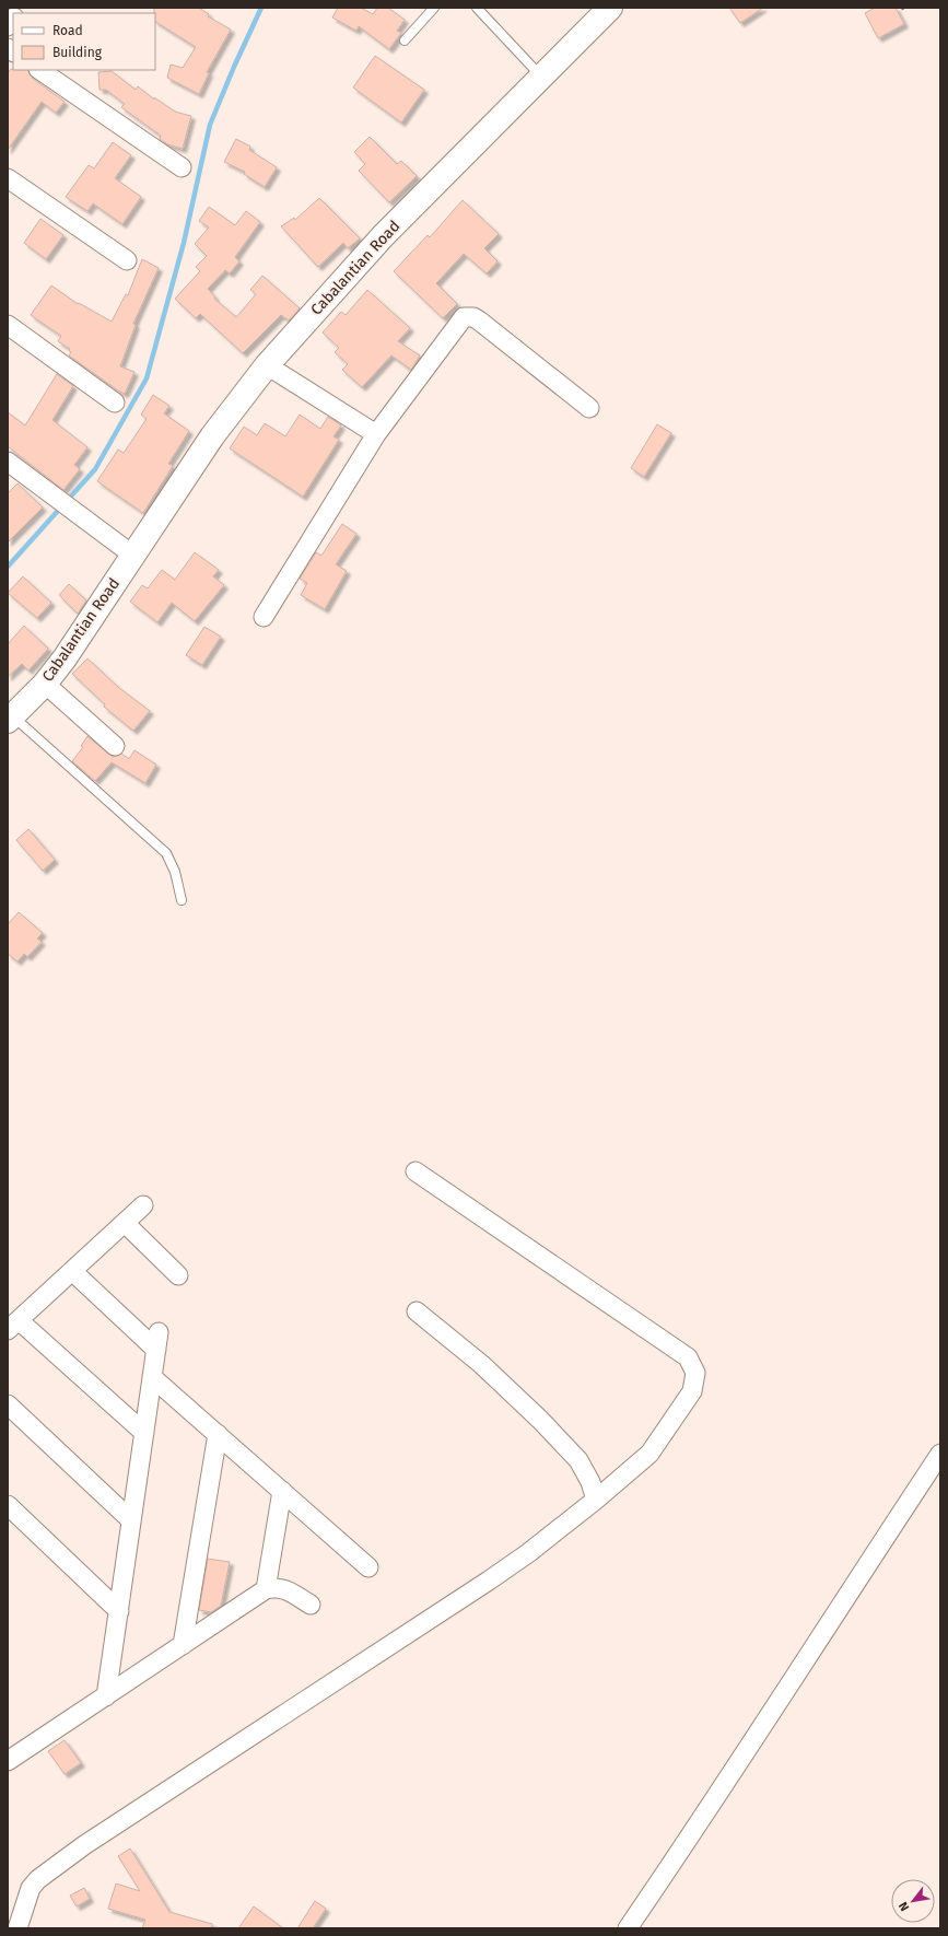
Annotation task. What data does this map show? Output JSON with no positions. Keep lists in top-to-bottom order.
{
  "streets": {
    "street": ["Cabalantian Road"]
  },
  "legend": ["Road", "Building"],
  "north": "bottom left"
}
